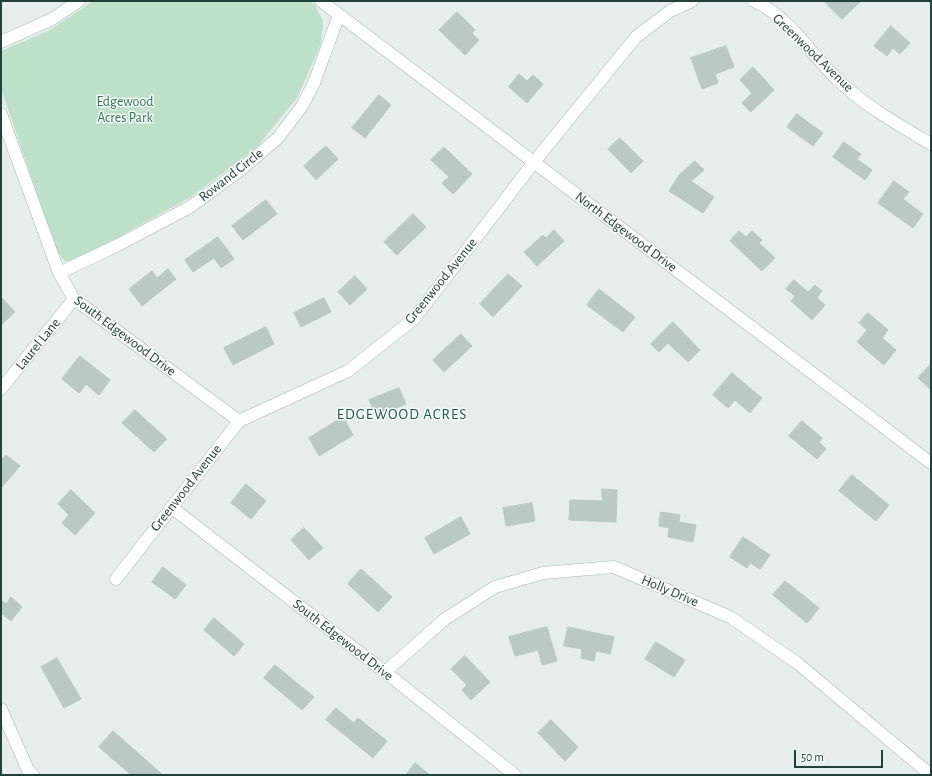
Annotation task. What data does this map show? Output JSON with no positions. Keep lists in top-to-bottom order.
{
  "streets": {
    "street": [
      "Greenwood Avenue",
      "Rowand Circle",
      "North Edgewood Drive",
      "South Edgewood Drive",
      "Laurel Lane",
      "Holly Drive"
    ]
  },
  "crossings": [
    ["Greenwood Avenue", "North Edgewood Drive"],
    ["Greenwood Avenue", "South Edgewood Drive"],
    ["Rowand Circle", "North Edgewood Drive"],
    ["Rowand Circle", "South Edgewood Drive"],
    ["South Edgewood Drive", "Laurel Lane"],
    ["South Edgewood Drive", "Holly Drive"]
  ],
  "districts": ["EDGEWOOD ACRES"],
  "parks": ["Edgewood Acres Park"],
  "scale_bar": "50 m"
}
